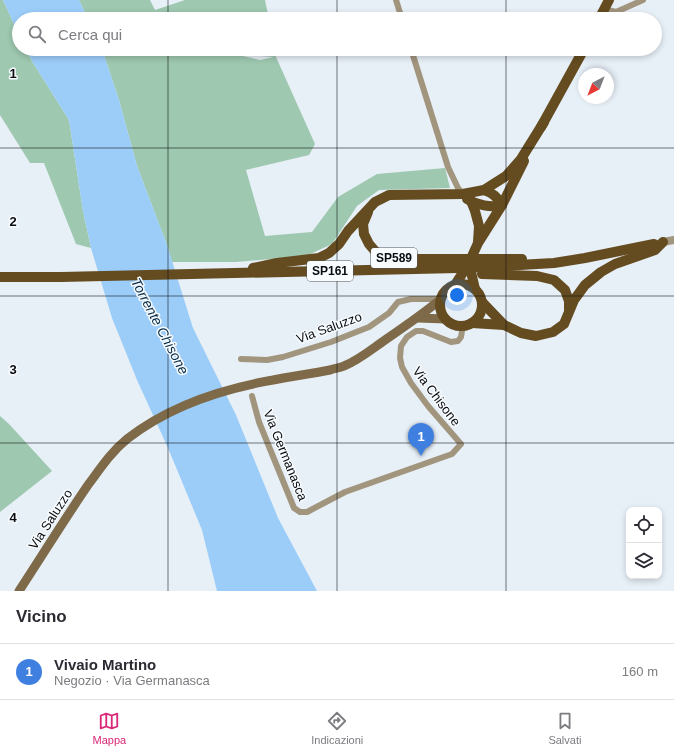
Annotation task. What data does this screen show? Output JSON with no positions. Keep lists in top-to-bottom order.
{
  "streets": {
    "main road": ["SP589", "SP161", "Via Saluzzo"],
    "street": ["Via Chisone", "Via Germanasca"]
  },
  "crossings": [
    ["SP589", "SP161"],
    ["Via Saluzzo", "Via Chisone"],
    ["Via Chisone", "Via Germanasca"]
  ],
  "water": ["Torrente Chisone"],
  "north": "bottom left",
  "page": {
    "search": "Cerca qui",
    "pins": "1",
    "heading": "Vicino",
    "list": [
      {
        "mark": "1",
        "name": "Vivaio Martino",
        "note": "Negozio · Via Germanasca",
        "value": "160 m"
      }
    ],
    "nav": ["Mappa", "Indicazioni", "Salvati"]
  },
  "grid": {
    "rows": [
      "1",
      "2",
      "3",
      "4"
    ]
  }
}
